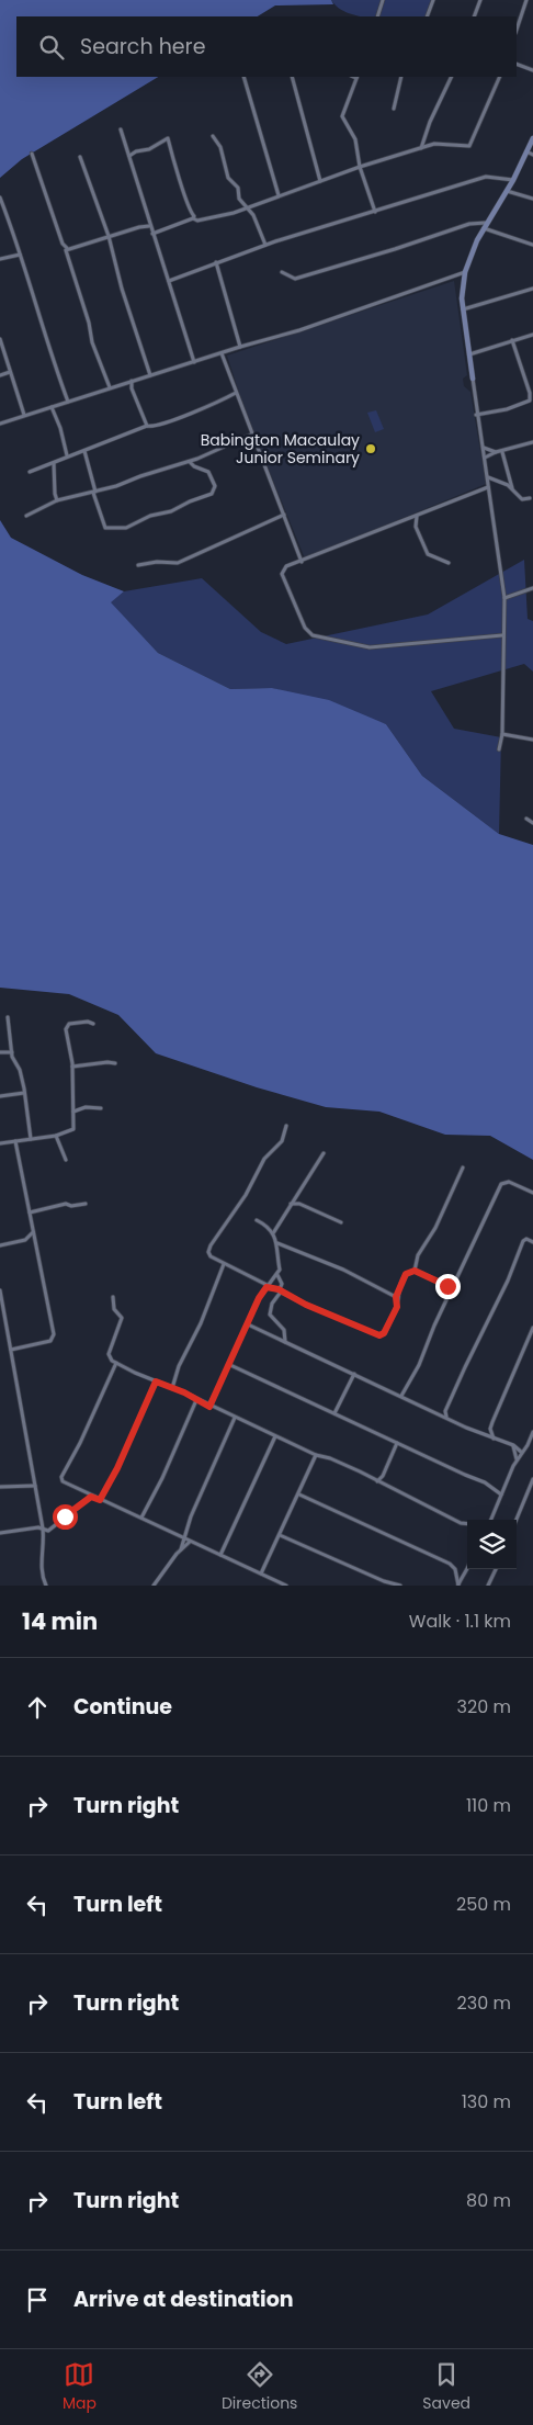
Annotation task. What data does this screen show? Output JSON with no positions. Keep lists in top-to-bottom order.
{
  "places": ["Babington Macaulay Junior Seminary"],
  "page": {
    "search": "Search here",
    "heading": ["14 min", "Walk · 1.1 km"],
    "list": [
      ["Continue", "320 m"],
      ["Turn right", "110 m"],
      ["Turn left", "250 m"],
      ["Turn right", "230 m"],
      ["Turn left", "130 m"],
      ["Turn right", "80 m"],
      "Arrive at destination"
    ],
    "nav": ["Map", "Directions", "Saved"]
  }
}
